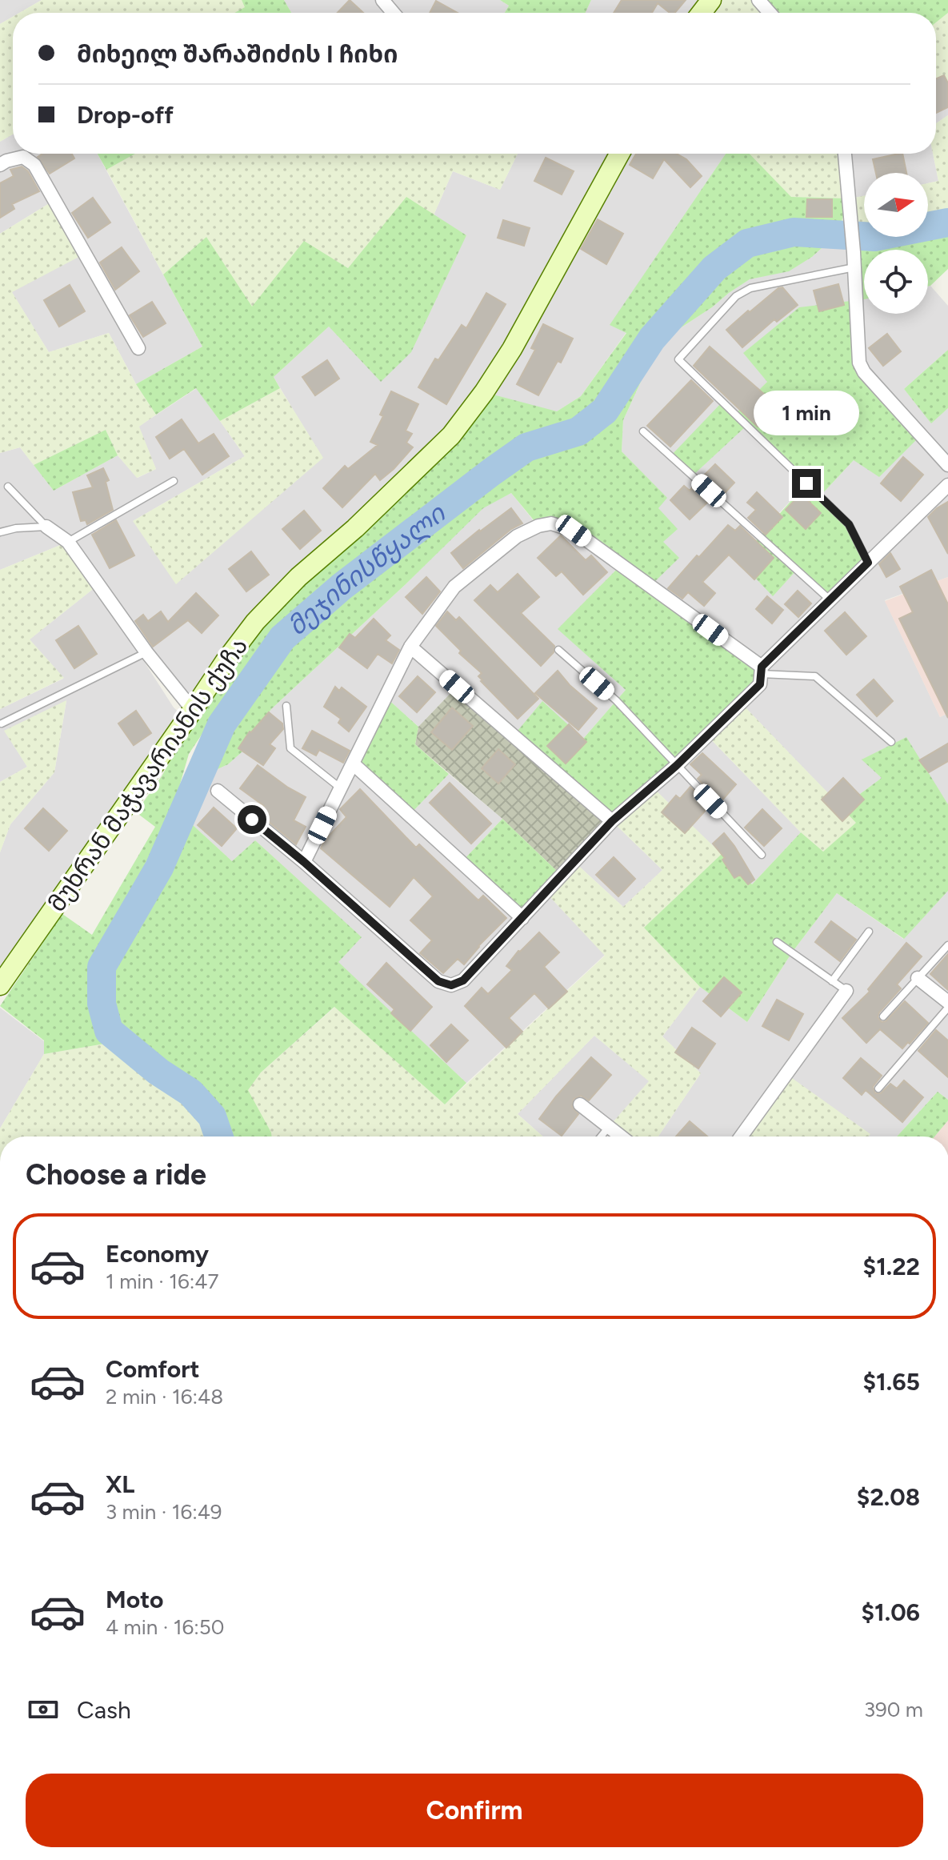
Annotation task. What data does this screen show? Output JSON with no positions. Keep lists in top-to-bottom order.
{
  "streets": {
    "street": ["მუხრან მაჭავარიანის ქუჩა"]
  },
  "water": ["მეჯინისწყალი"],
  "north": "right",
  "page": {
    "banner": ["მიხეილ შარაშიძის I ჩიხი", "Drop-off"],
    "bubble": "1 min",
    "heading": "Choose a ride",
    "list": [
      {
        "name": "Economy",
        "note": "1 min · 16:47",
        "value": "$1.22"
      },
      {
        "name": "Comfort",
        "note": "2 min · 16:48",
        "value": "$1.65"
      },
      {
        "name": "XL",
        "note": "3 min · 16:49",
        "value": "$2.08"
      },
      {
        "name": "Moto",
        "note": "4 min · 16:50",
        "value": "$1.06"
      }
    ],
    "pay": ["Cash", "390 m"],
    "buttons": "Confirm"
  }
}
